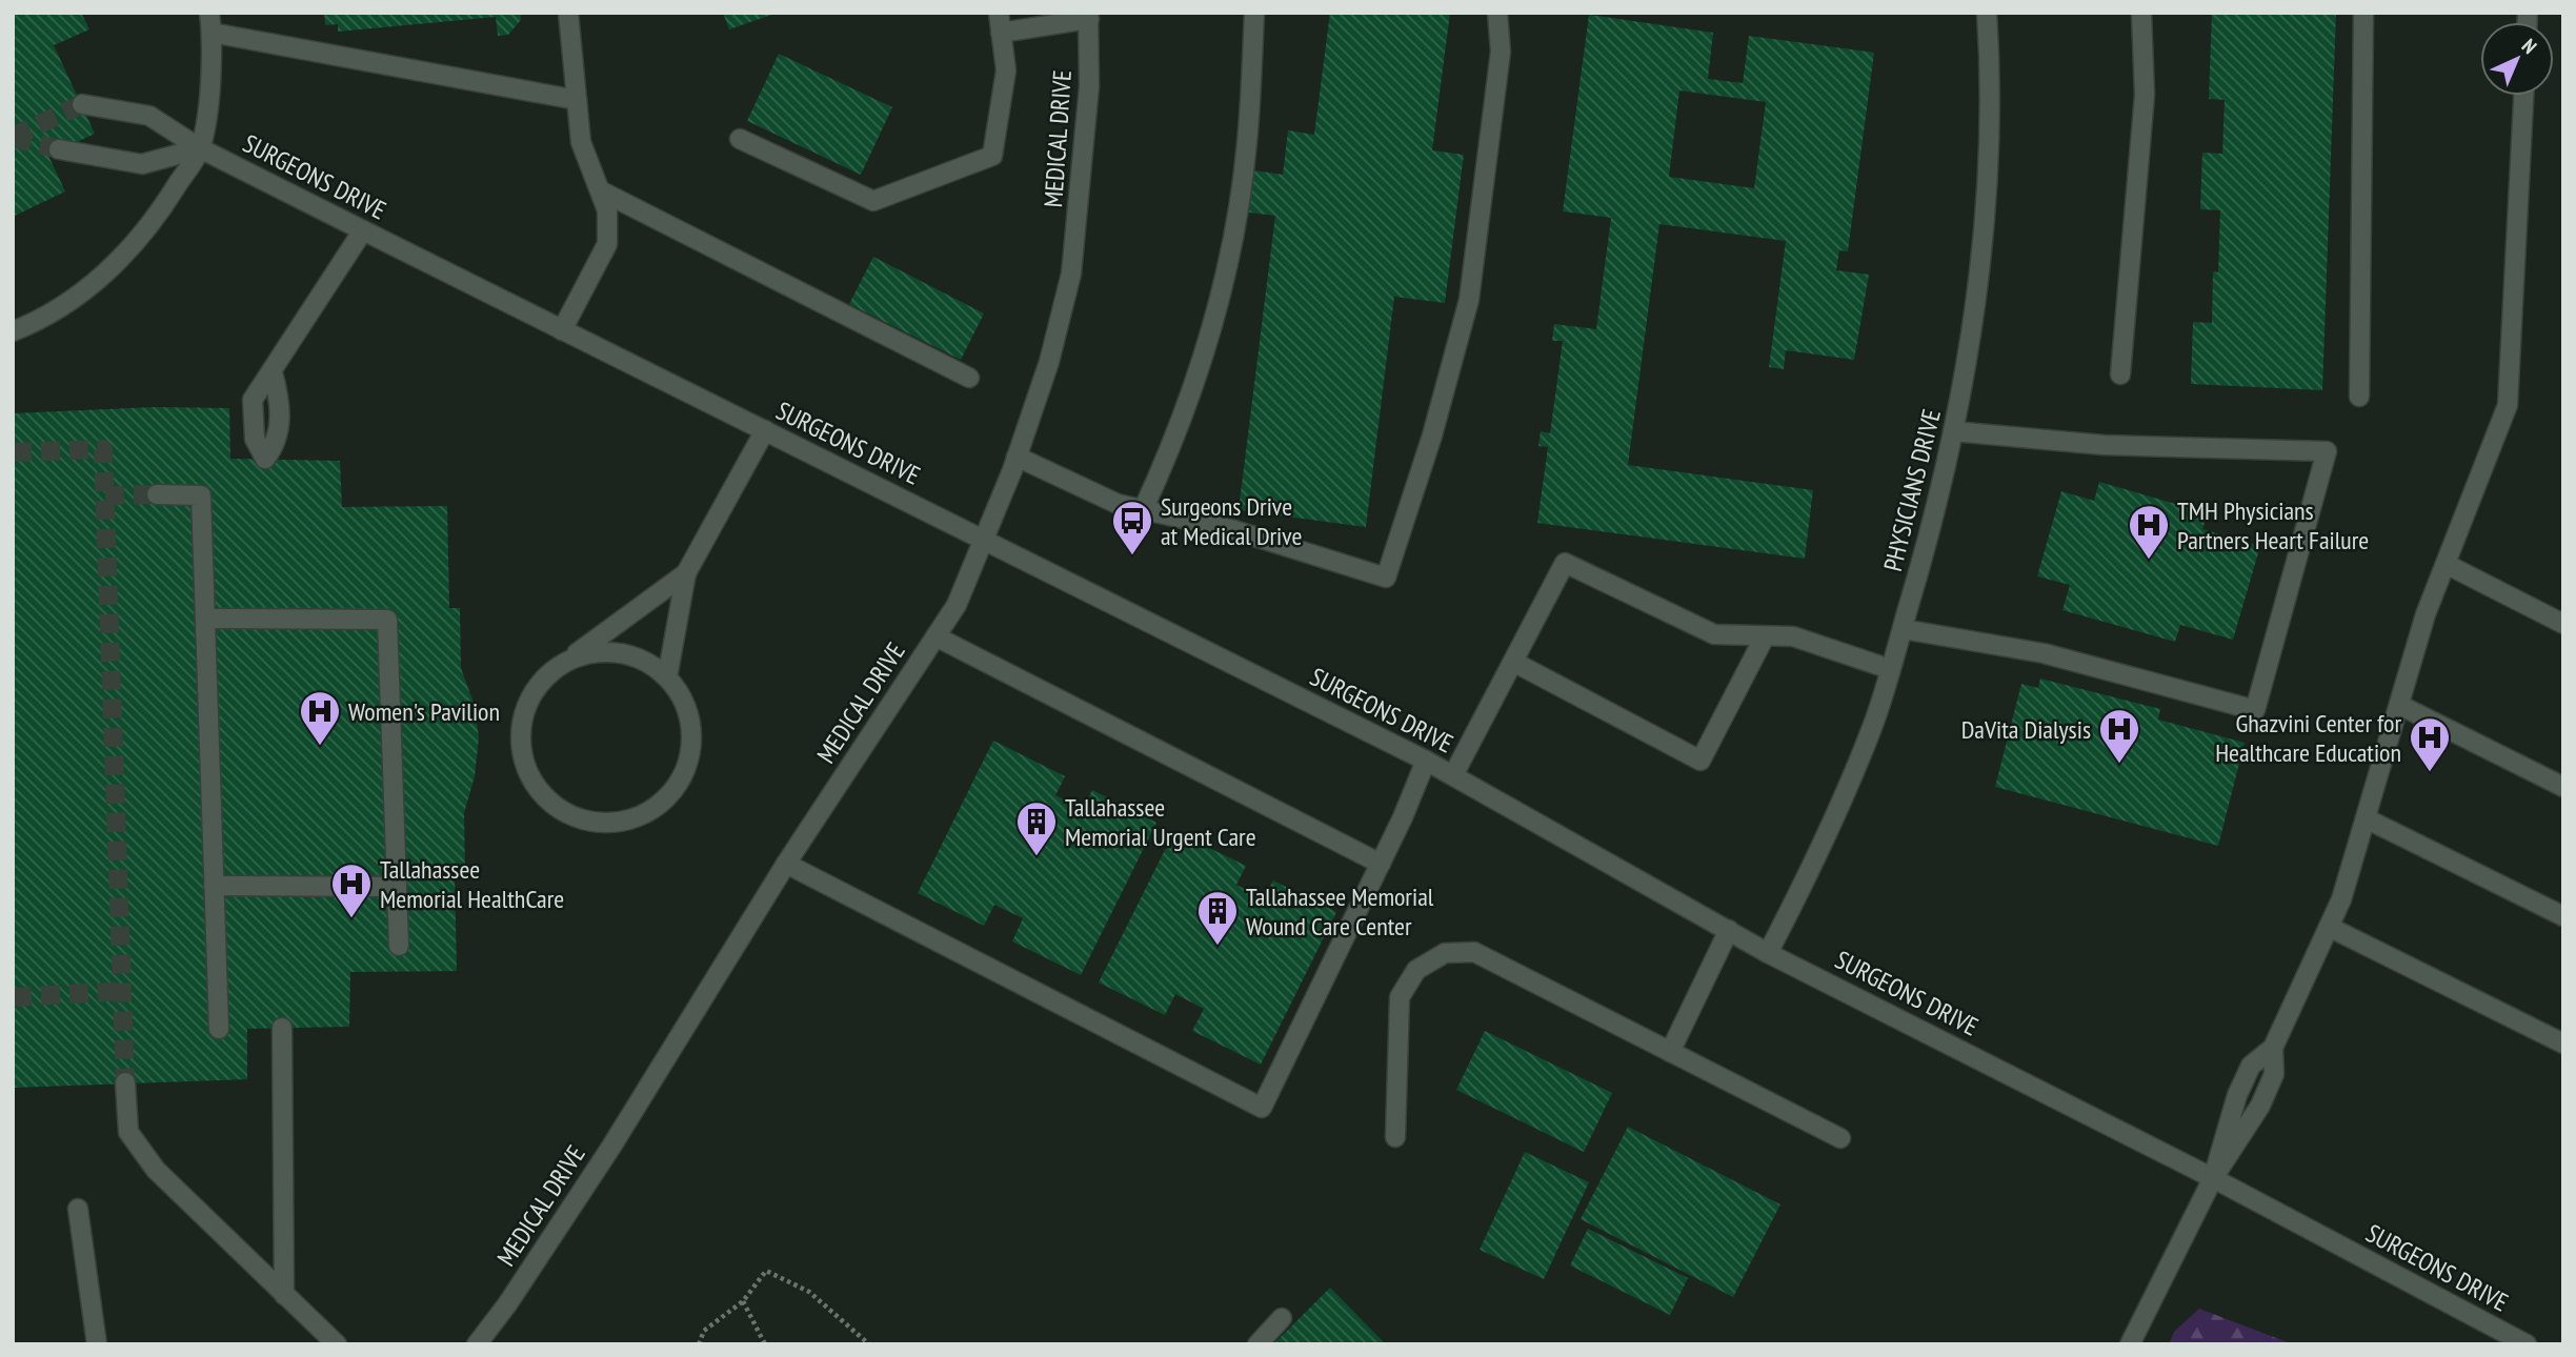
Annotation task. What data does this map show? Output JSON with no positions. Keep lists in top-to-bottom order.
{
  "streets": {
    "street": ["MEDICAL DRIVE", "SURGEONS DRIVE", "PHYSICIANS DRIVE"]
  },
  "crossings": [
    ["MEDICAL DRIVE", "SURGEONS DRIVE"],
    ["SURGEONS DRIVE", "PHYSICIANS DRIVE"]
  ],
  "places": {
    "bus stop": ["Surgeons Drive at Medical Drive"],
    "hospital": [
      "TMH Physicians Partners Heart Failure",
      "Women's Pavilion",
      "DaVita Dialysis",
      "Ghazvini Center for Healthcare Education",
      "Tallahassee Memorial HealthCare"
    ],
    "building": ["Tallahassee Memorial Urgent Care", "Tallahassee Memorial Wound Care Center"]
  },
  "north": "top right"
}
